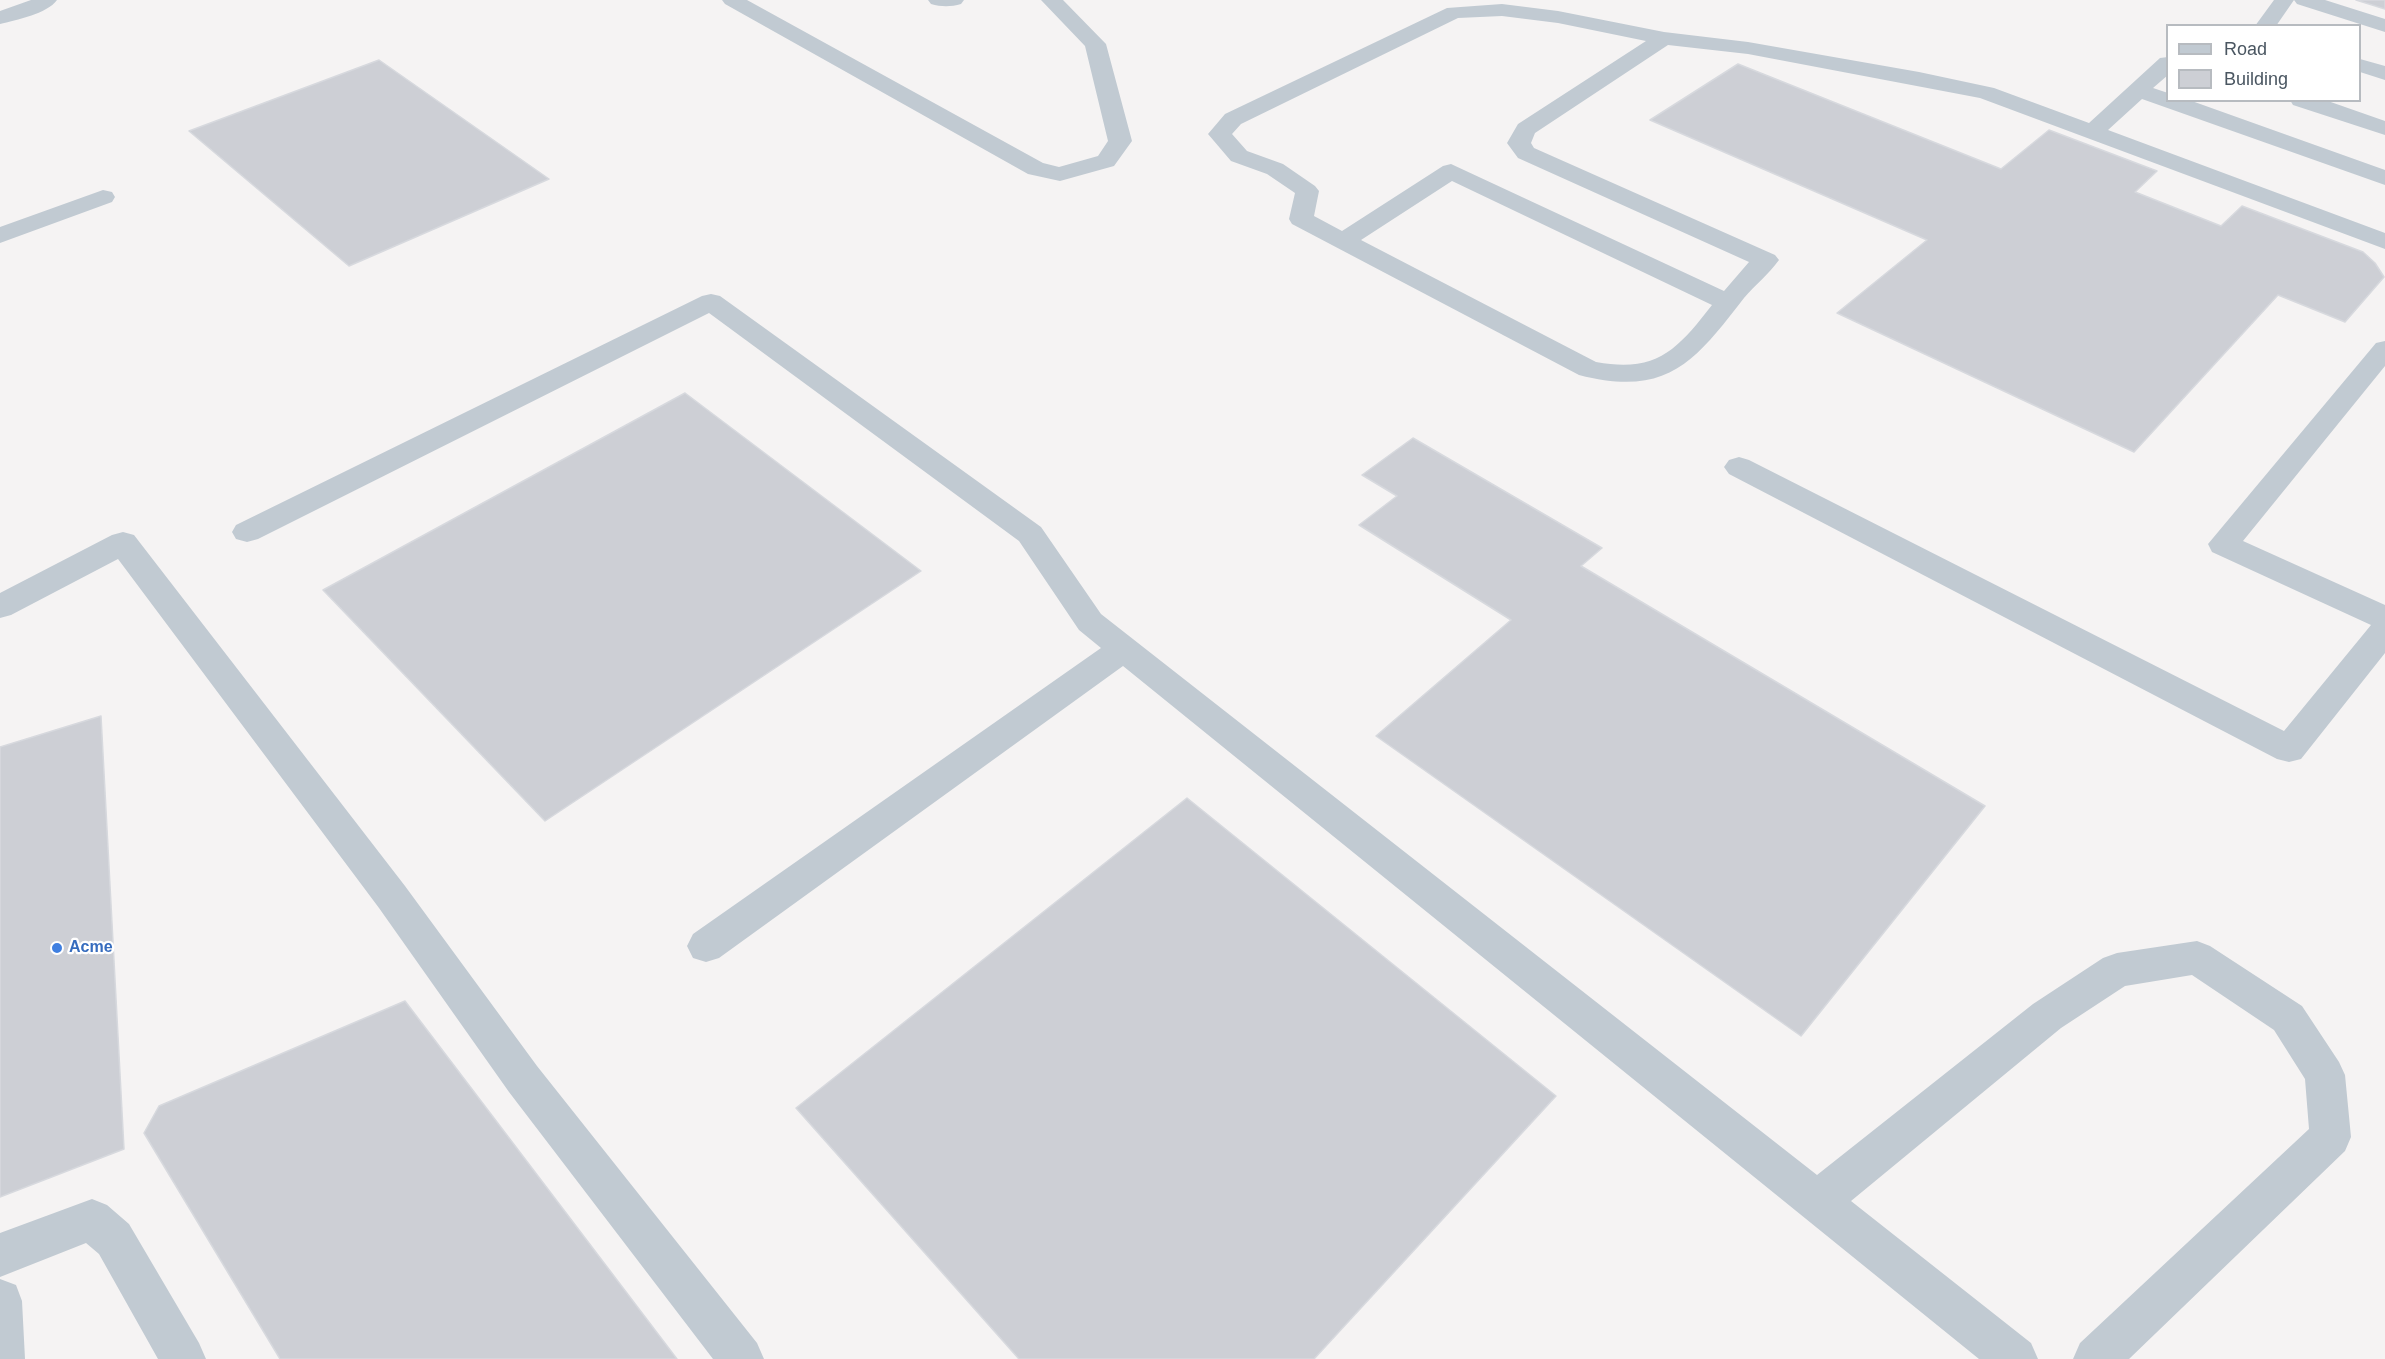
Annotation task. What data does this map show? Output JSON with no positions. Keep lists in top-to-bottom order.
{
  "places": ["Acme"],
  "legend": ["Road", "Building"]
}
